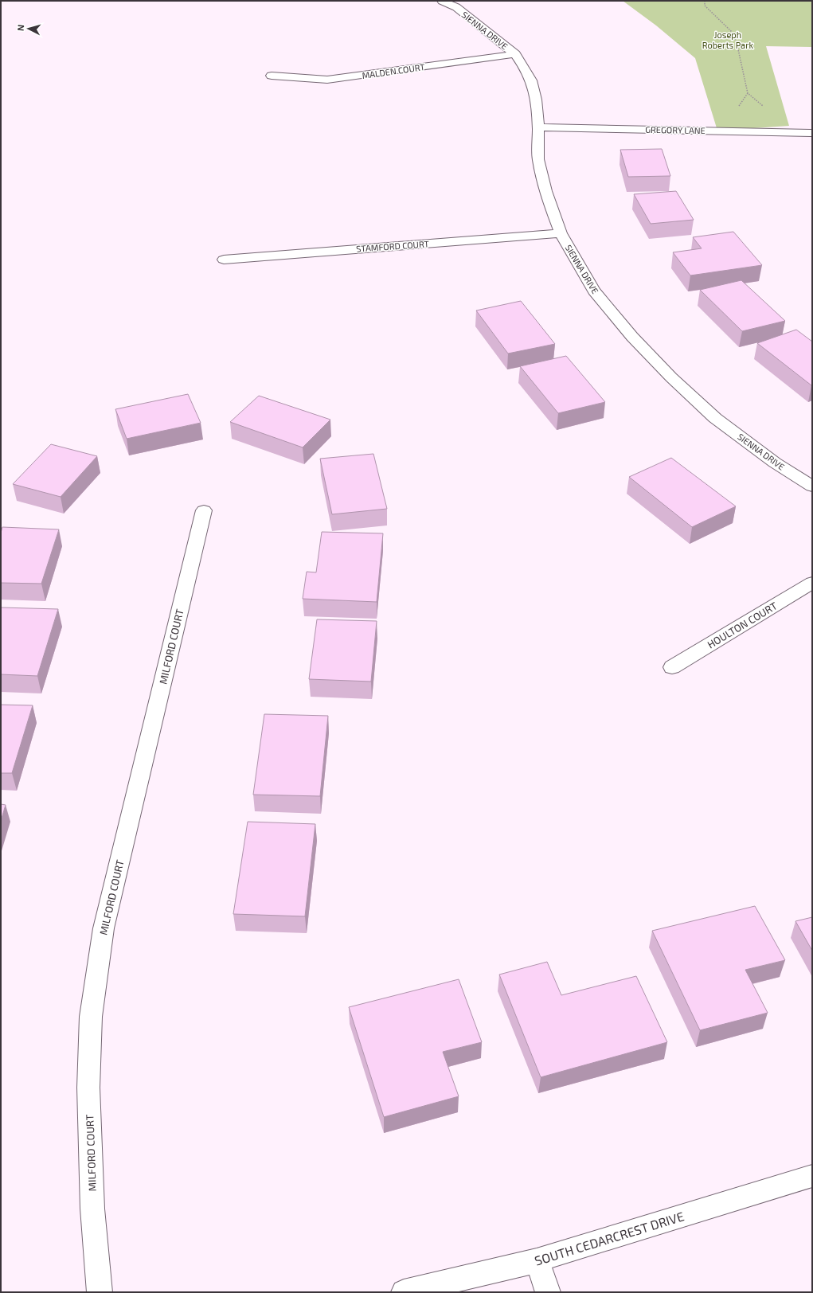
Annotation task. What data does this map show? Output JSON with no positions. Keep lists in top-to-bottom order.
{
  "streets": {
    "street": [
      "SIENNA DRIVE",
      "MALDEN COURT",
      "GREGORY LANE",
      "STAMFORD COURT",
      "HOULTON COURT",
      "MILFORD COURT",
      "SOUTH CEDARCREST DRIVE"
    ]
  },
  "crossings": [
    ["SIENNA DRIVE", "MALDEN COURT"],
    ["SIENNA DRIVE", "GREGORY LANE"],
    ["SIENNA DRIVE", "STAMFORD COURT"]
  ],
  "parks": ["Joseph Roberts Park"],
  "north": "left"
}
